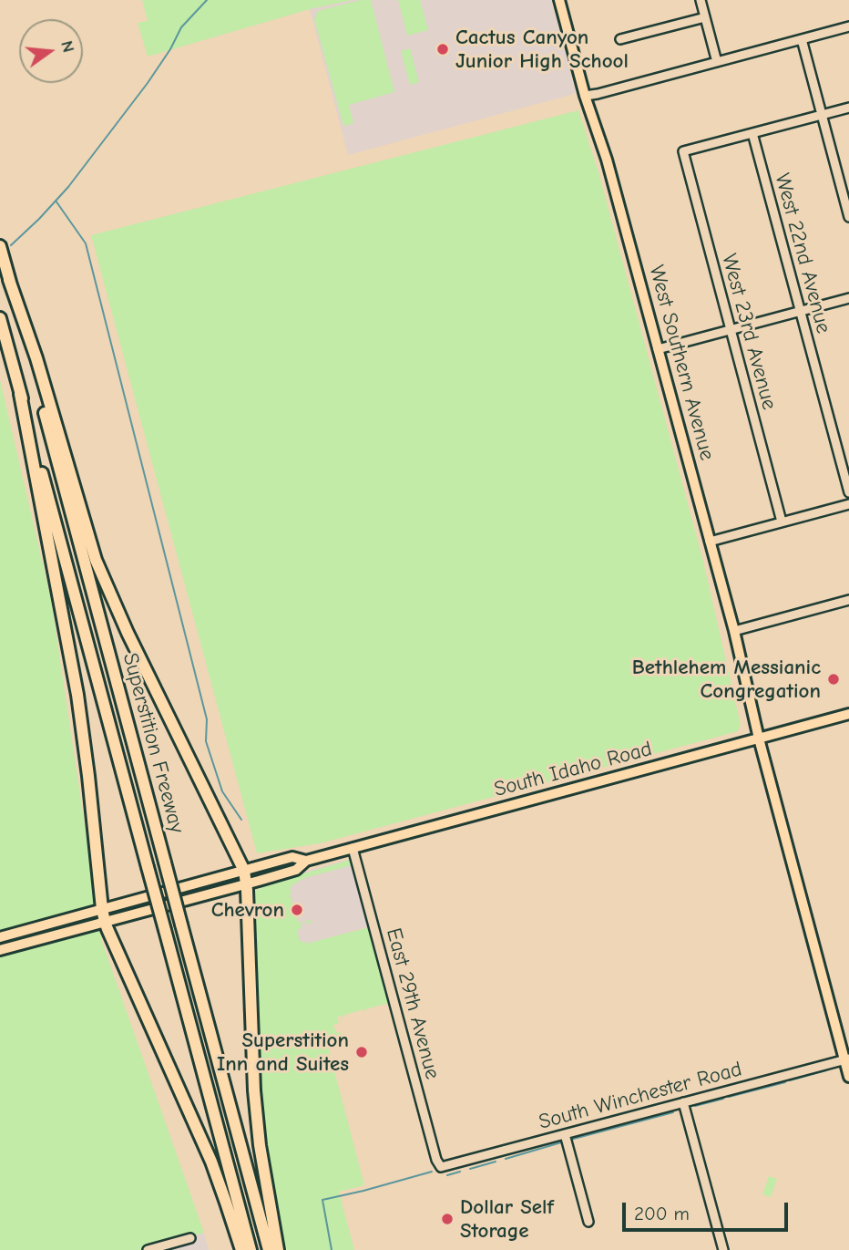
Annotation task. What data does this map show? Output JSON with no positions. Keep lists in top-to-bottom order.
{
  "streets": {
    "highway": ["Superstition Freeway"],
    "main road": ["West Southern Avenue", "South Idaho Road"],
    "street": [
      "West 22nd Avenue",
      "West 23rd Avenue",
      "East 29th Avenue",
      "South Winchester Road"
    ]
  },
  "crossings": [
    ["West 22nd Avenue", "West 23rd Avenue"],
    ["West Southern Avenue", "South Idaho Road"],
    ["West Southern Avenue", "South Winchester Road"],
    ["South Idaho Road", "East 29th Avenue"],
    ["East 29th Avenue", "South Winchester Road"]
  ],
  "places": [
    "Cactus Canyon Junior High School",
    "Bethlehem Messianic Congregation",
    "Chevron",
    "Superstition Inn and Suites",
    "Dollar Self Storage"
  ],
  "scale_bar": "200 m",
  "north": "right"
}
